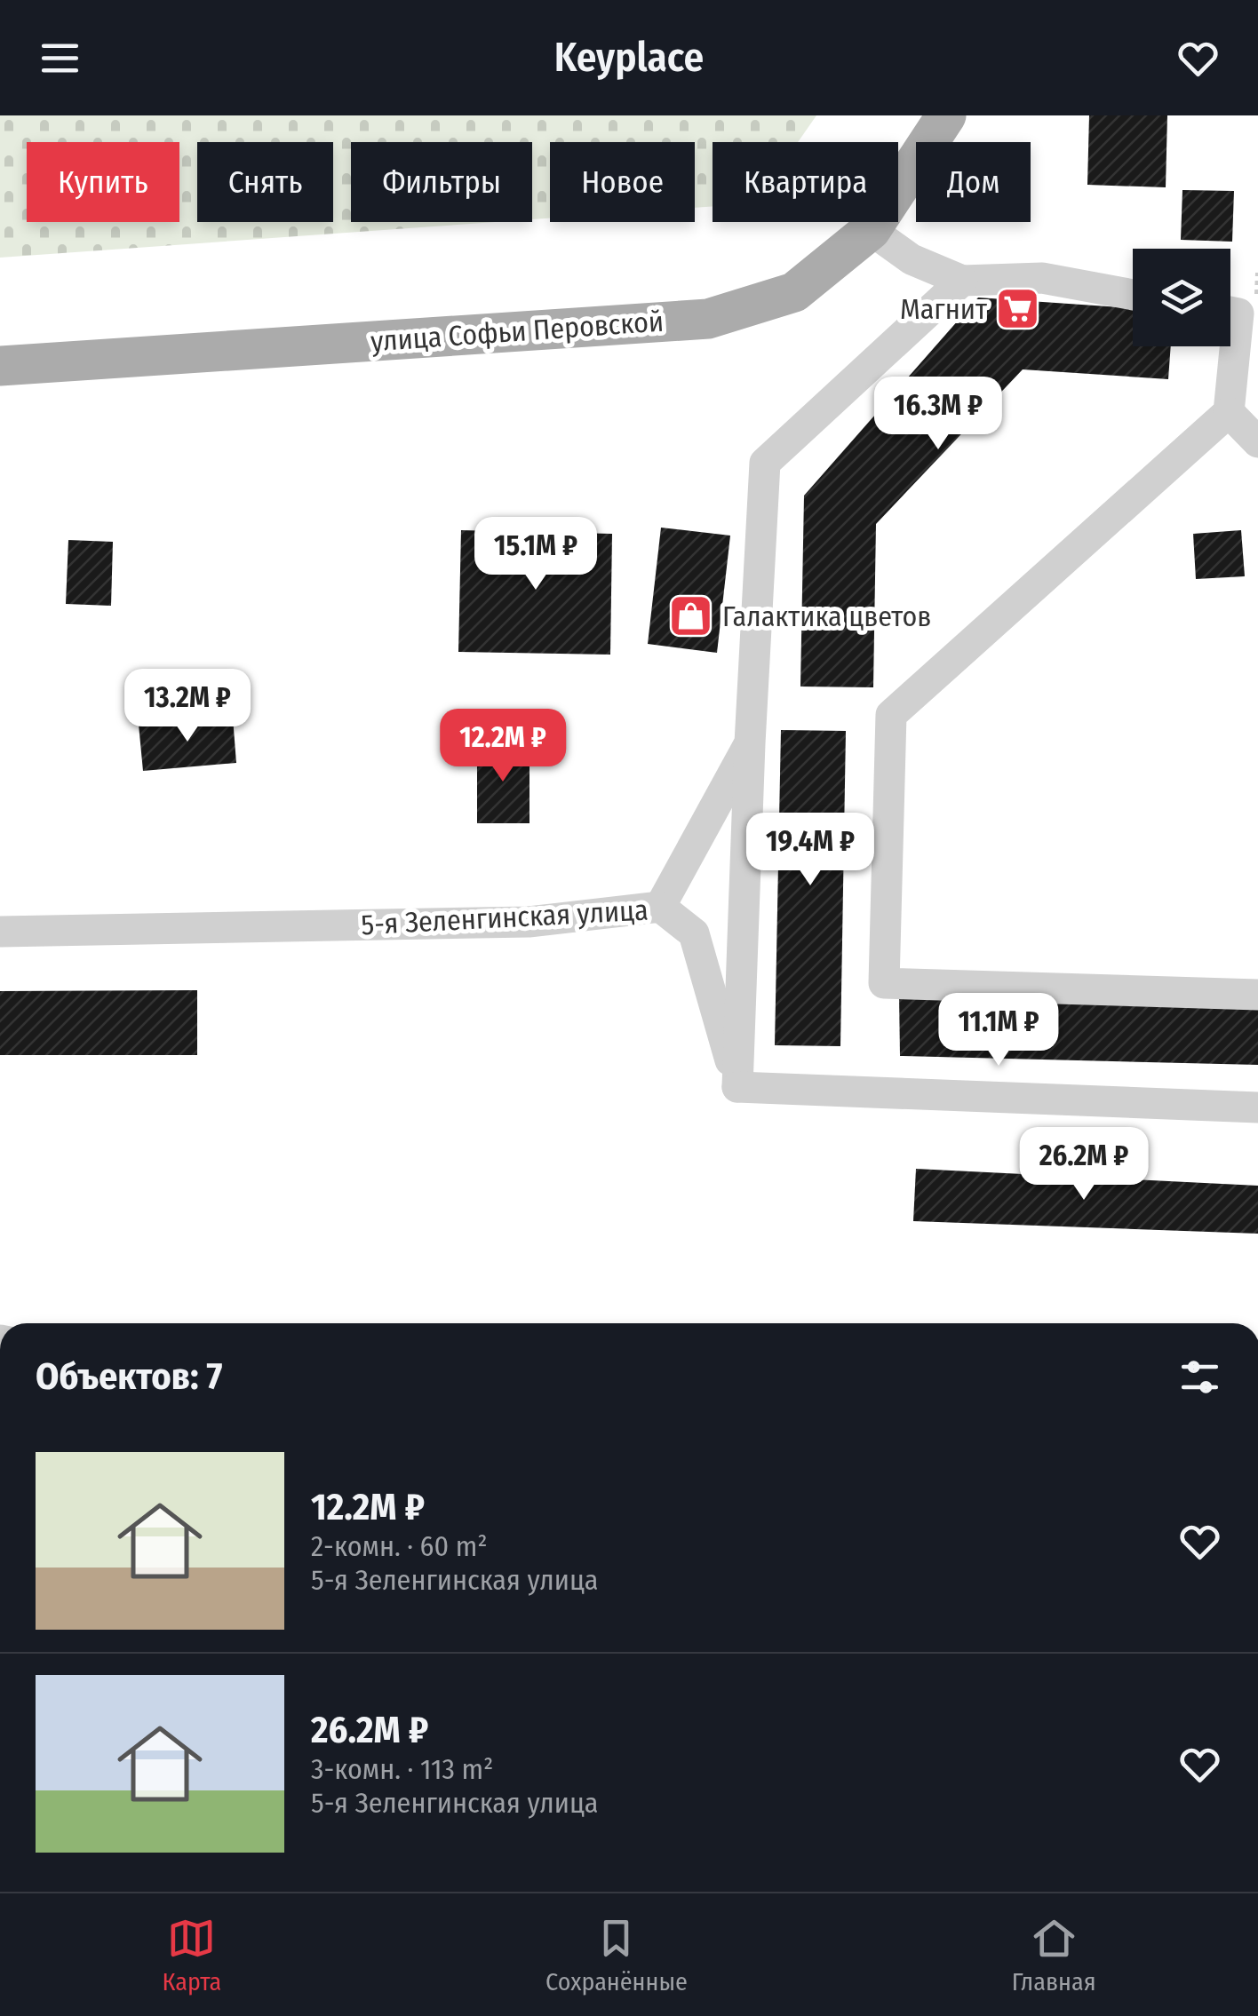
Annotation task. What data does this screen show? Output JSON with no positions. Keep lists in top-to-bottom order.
{
  "streets": {
    "main road": ["улица Софьи Перовской"],
    "street": ["5-я Зеленгинская улица"]
  },
  "places": {
    "supermarket": ["Магнит"],
    "shop": ["Галактика цветов"]
  },
  "page": {
    "header": "Keyplace",
    "chip": [
      "Купить",
      "Снять",
      "Фильтры",
      "Новое",
      "Квартира",
      "Дом"
    ],
    "price": [
      "16.3M ₽",
      "15.1M ₽",
      "13.2M ₽",
      "12.2M ₽",
      "19.4M ₽",
      "11.1M ₽",
      "26.2M ₽"
    ],
    "heading": "Объектов: 7",
    "list": [
      {
        "name": "12.2M ₽",
        "note": "2-комн. · 60 m² · 5-я Зеленгинская улица"
      },
      {
        "name": "26.2M ₽",
        "note": "3-комн. · 113 m² · 5-я Зеленгинская улица"
      }
    ],
    "tabs": ["Карта", "Сохранённые", "Главная"]
  }
}
